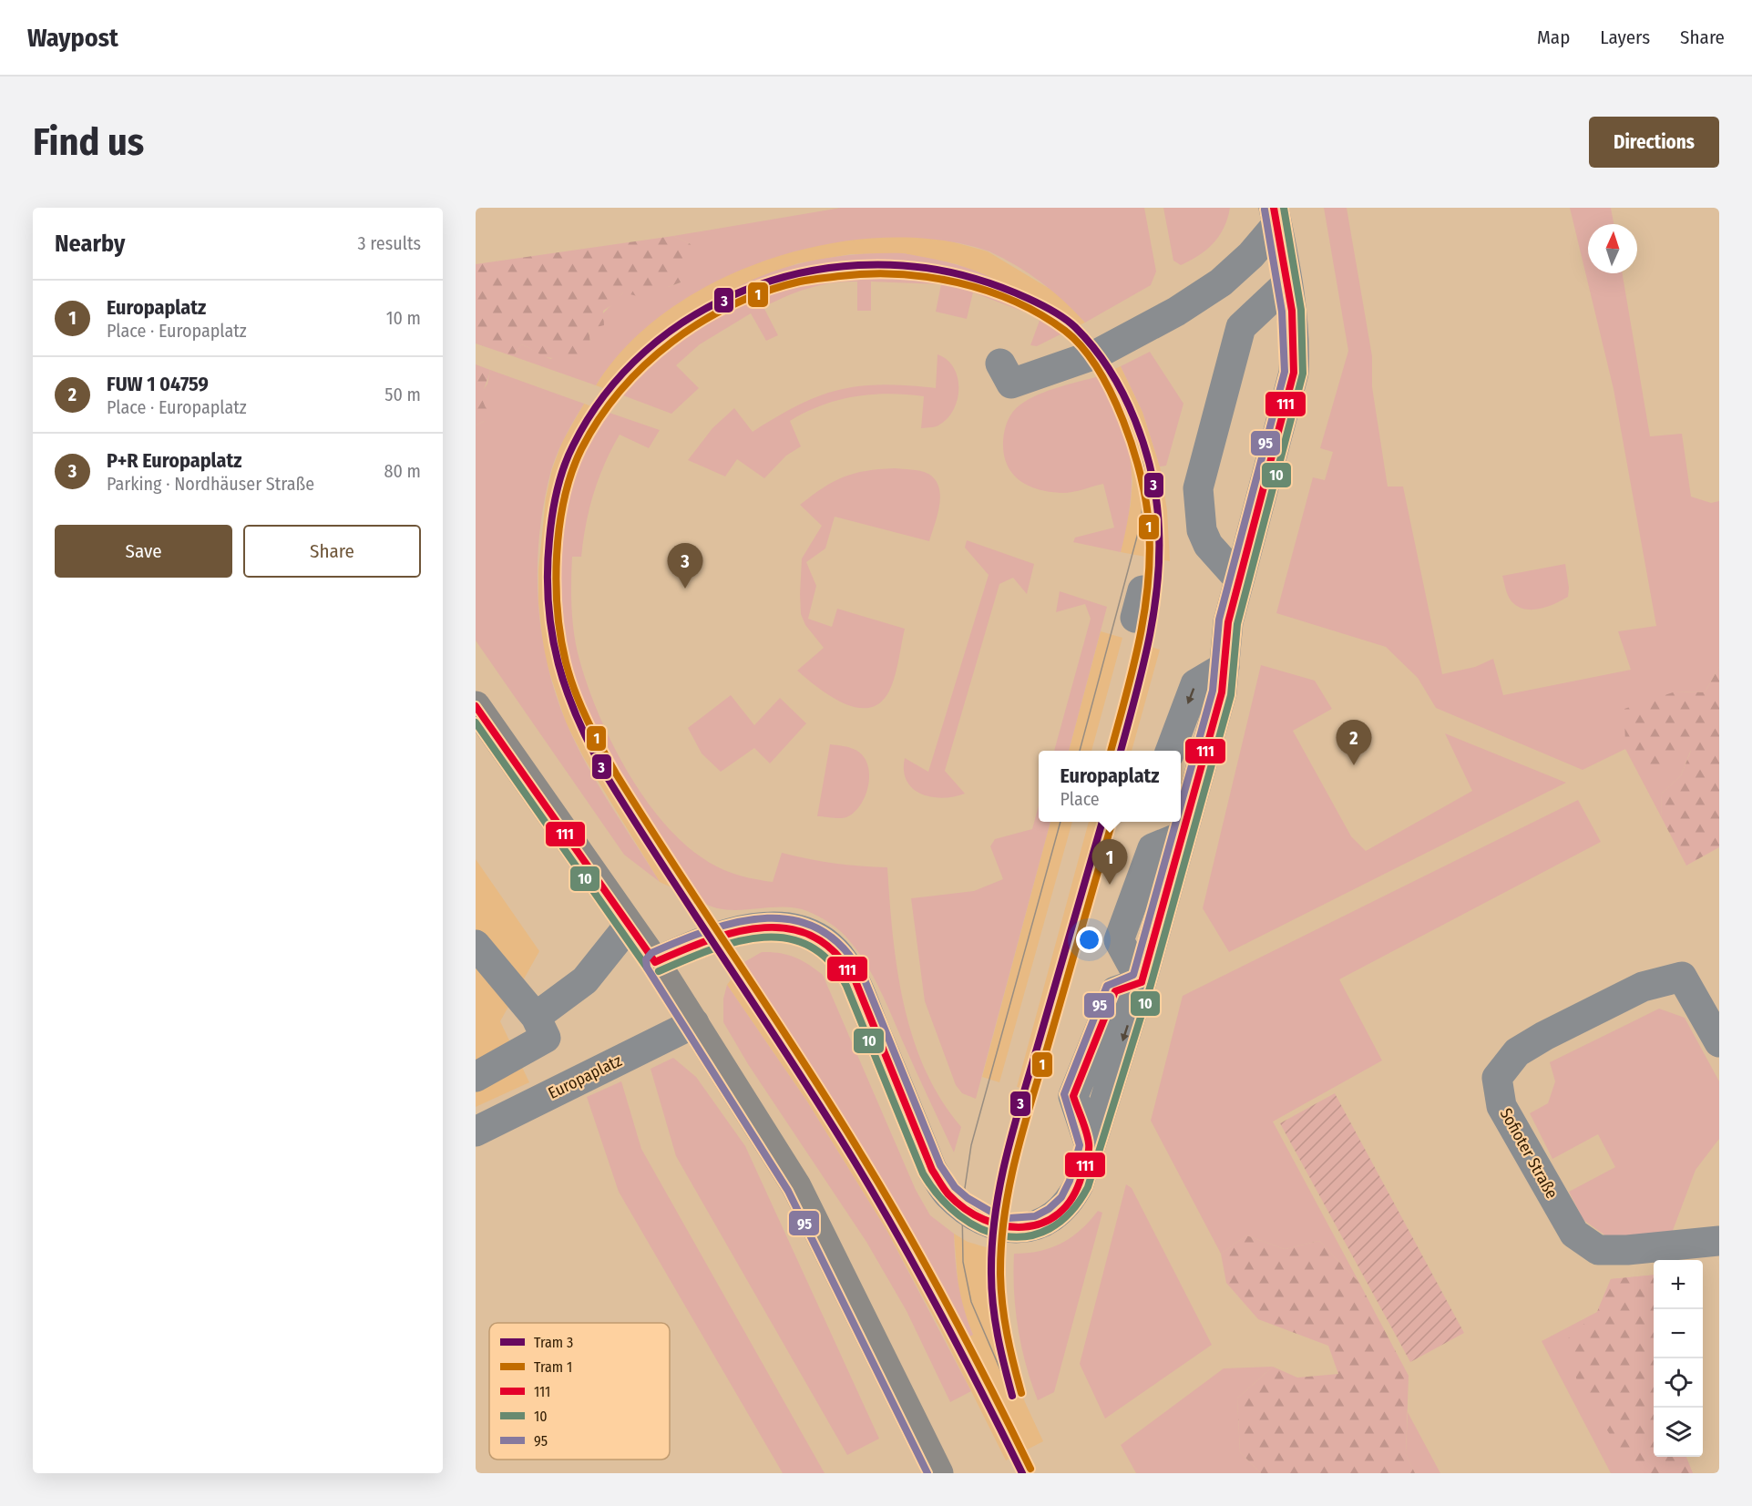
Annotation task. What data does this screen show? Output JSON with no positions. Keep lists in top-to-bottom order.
{
  "streets": {
    "street": ["Europaplatz", "Sofioter Straße"]
  },
  "lines": [
    "transit line 111",
    "transit line 10",
    "transit line 95",
    "tram line 3",
    "tram line 1"
  ],
  "legend": [
    "Tram 3",
    "Tram 1",
    "111",
    "10",
    "95"
  ],
  "north": "top",
  "page": {
    "header": "Waypost",
    "nav": ["Map", "Layers", "Share"],
    "buttons": [
      "Directions",
      ["Save", "Share"]
    ],
    "title": "Find us",
    "heading": ["Nearby", "3 results"],
    "list": [
      {
        "mark": "1",
        "name": "Europaplatz",
        "note": "Place · Europaplatz",
        "value": "10 m"
      },
      {
        "mark": "2",
        "name": "FUW 1 04759",
        "note": "Place · Europaplatz",
        "value": "50 m"
      },
      {
        "mark": "3",
        "name": "P+R Europaplatz",
        "note": "Parking · Nordhäuser Straße",
        "value": "80 m"
      }
    ],
    "pins": ["3", "2", "1"],
    "popup": ["Europaplatz", "Place"],
    "map_buttons": ["+", "−"]
  }
}
